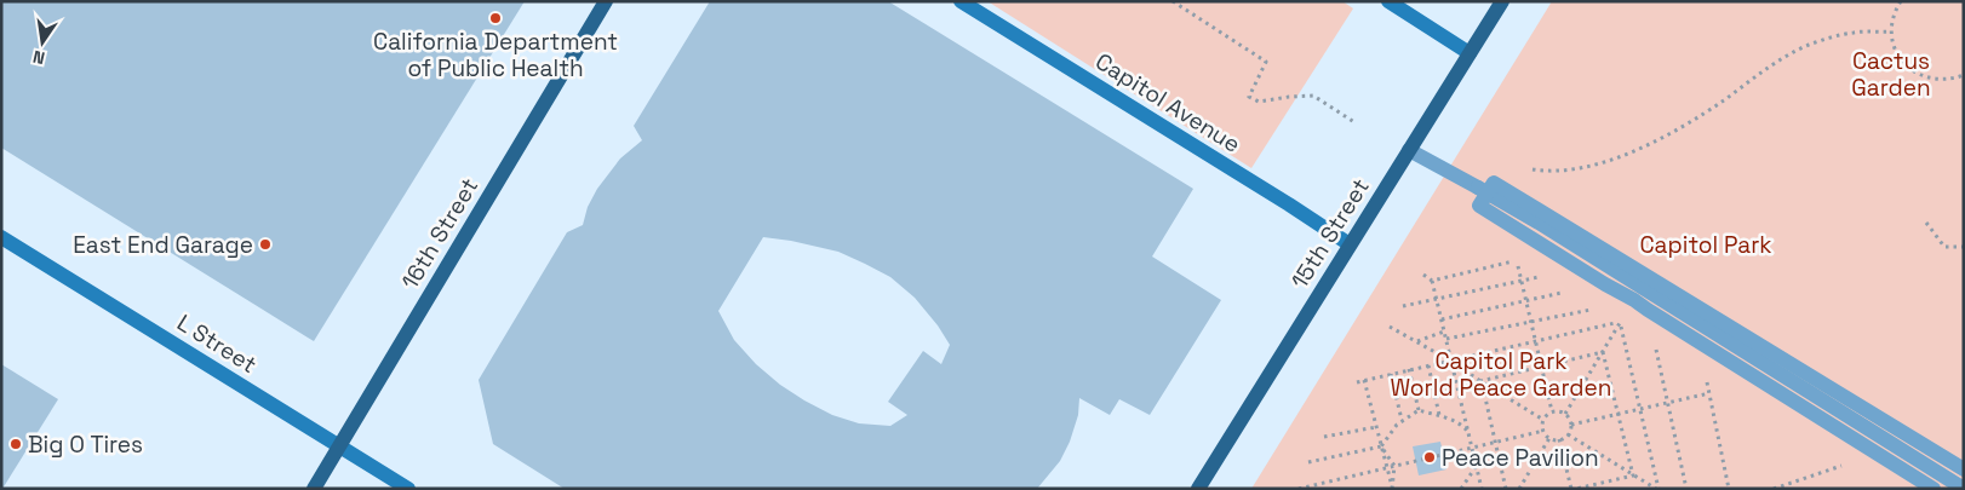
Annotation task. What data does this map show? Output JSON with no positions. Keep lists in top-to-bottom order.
{
  "streets": {
    "main road": ["16th Street", "15th Street"],
    "street": ["Capitol Avenue", "L Street"]
  },
  "crossings": [
    ["Capitol Avenue", "15th Street"],
    ["16th Street", "L Street"]
  ],
  "parks": ["Cactus Garden", "Capitol Park", "Capitol Park World Peace Garden"],
  "places": [
    "California Department of Public Health",
    "East End Garage",
    "Big O Tires",
    "Peace Pavilion"
  ],
  "north": "bottom"
}
